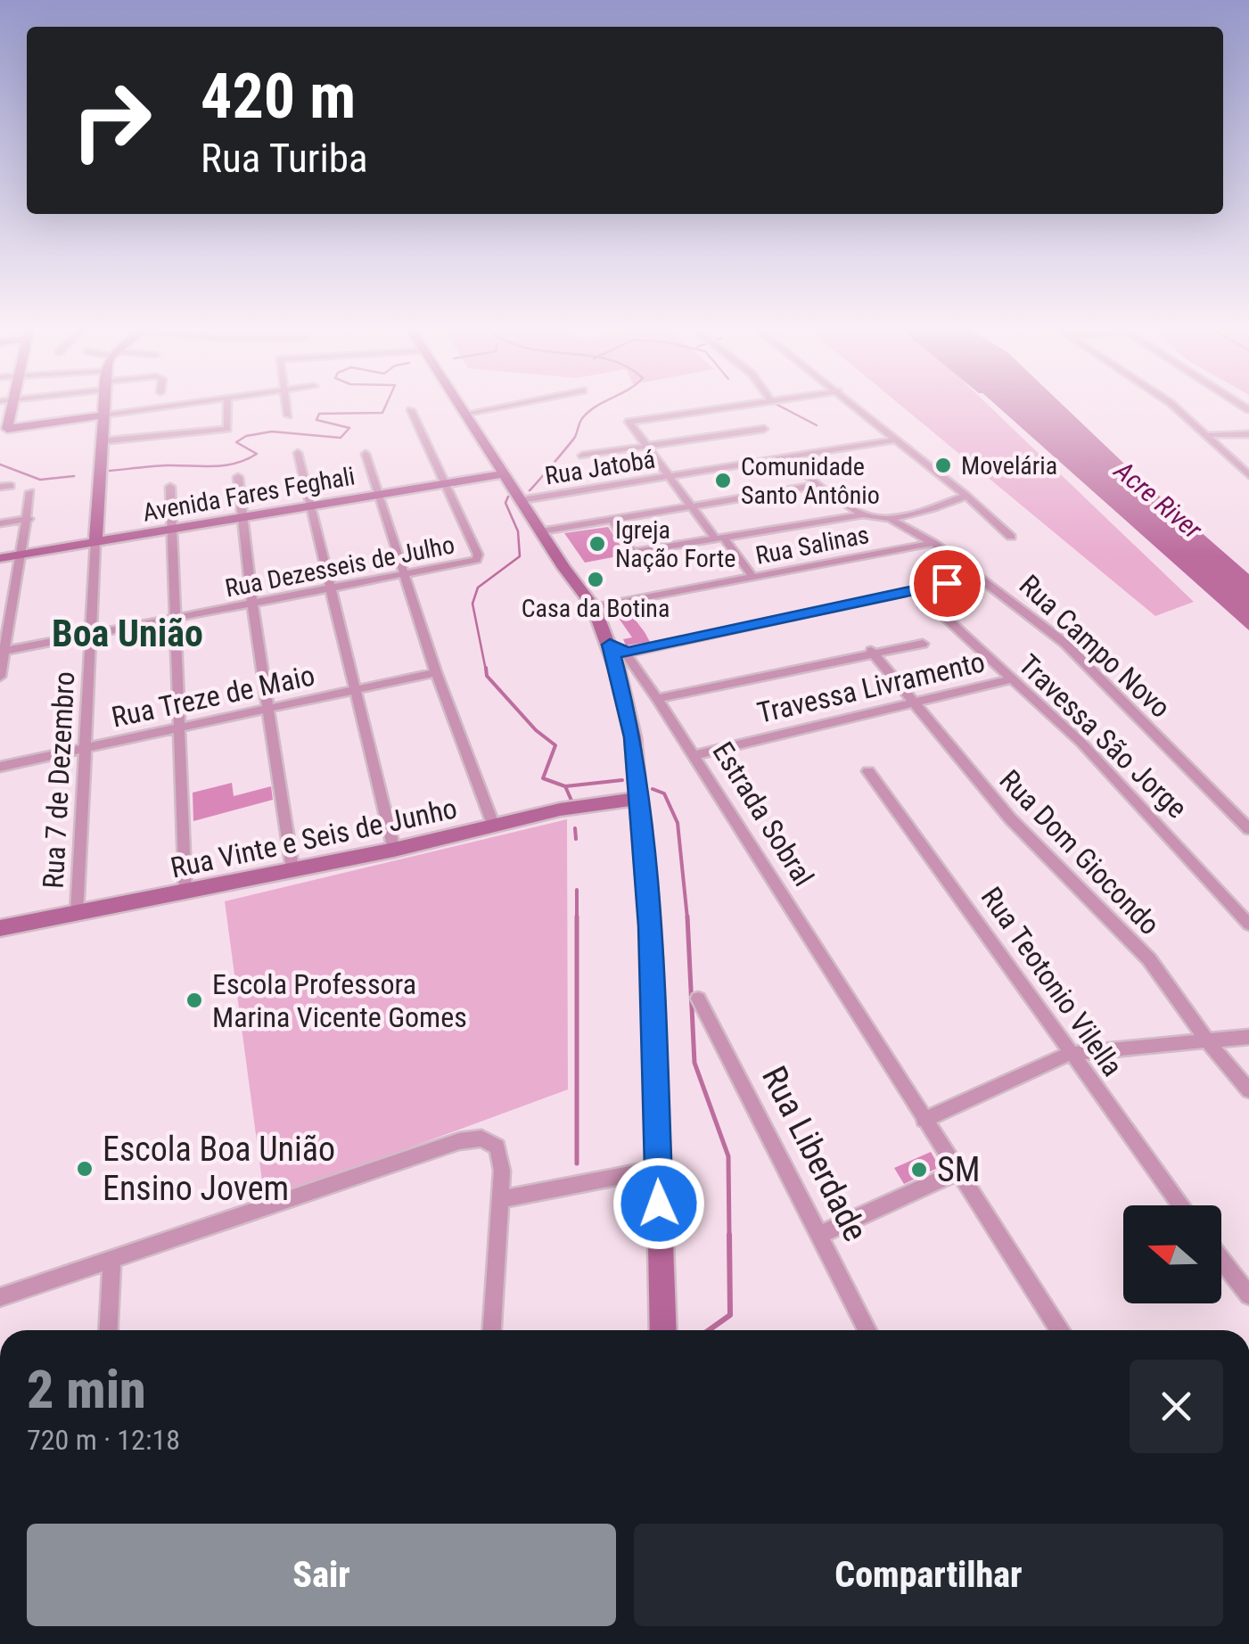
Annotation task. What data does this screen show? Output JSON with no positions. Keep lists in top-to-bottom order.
{
  "streets": {
    "street": [
      "Rua Jatobá",
      "Avenida Fares Feghali",
      "Rua Salinas",
      "Rua Dezesseis de Julho",
      "Rua Campo Novo",
      "Travessa Livramento",
      "Rua Treze de Maio",
      "Travessa São Jorge",
      "Rua 7 de Dezembro",
      "Estrada Sobral",
      "Rua Vinte e Seis de Junho",
      "Rua Dom Giocondo",
      "Rua Teotonio Vilella",
      "Rua Liberdade"
    ]
  },
  "crossings": [
    ["Avenida Fares Feghali", "Rua Dezesseis de Julho"],
    ["Avenida Fares Feghali", "Rua 7 de Dezembro"],
    ["Rua Salinas", "Rua Campo Novo"],
    ["Rua Dezesseis de Julho", "Rua 7 de Dezembro"],
    ["Travessa Livramento", "Travessa São Jorge"],
    ["Travessa Livramento", "Estrada Sobral"],
    ["Travessa Livramento", "Rua Dom Giocondo"],
    ["Rua Treze de Maio", "Rua 7 de Dezembro"],
    ["Rua 7 de Dezembro", "Rua Vinte e Seis de Junho"]
  ],
  "districts": ["Boa União"],
  "water": ["Acre River"],
  "places": [
    "Movelária",
    "Comunidade Santo Antônio",
    "Igreja Nação Forte",
    "Casa da Botina",
    "Escola Professora Marina Vicente Gomes",
    "Escola Boa União Ensino Jovem",
    "SM"
  ],
  "north": "left",
  "page": {
    "turn": ["420 m", "Rua Turiba"],
    "heading": ["2 min", "720 m · 12:18"],
    "buttons": ["Sair", "Compartilhar"]
  }
}
